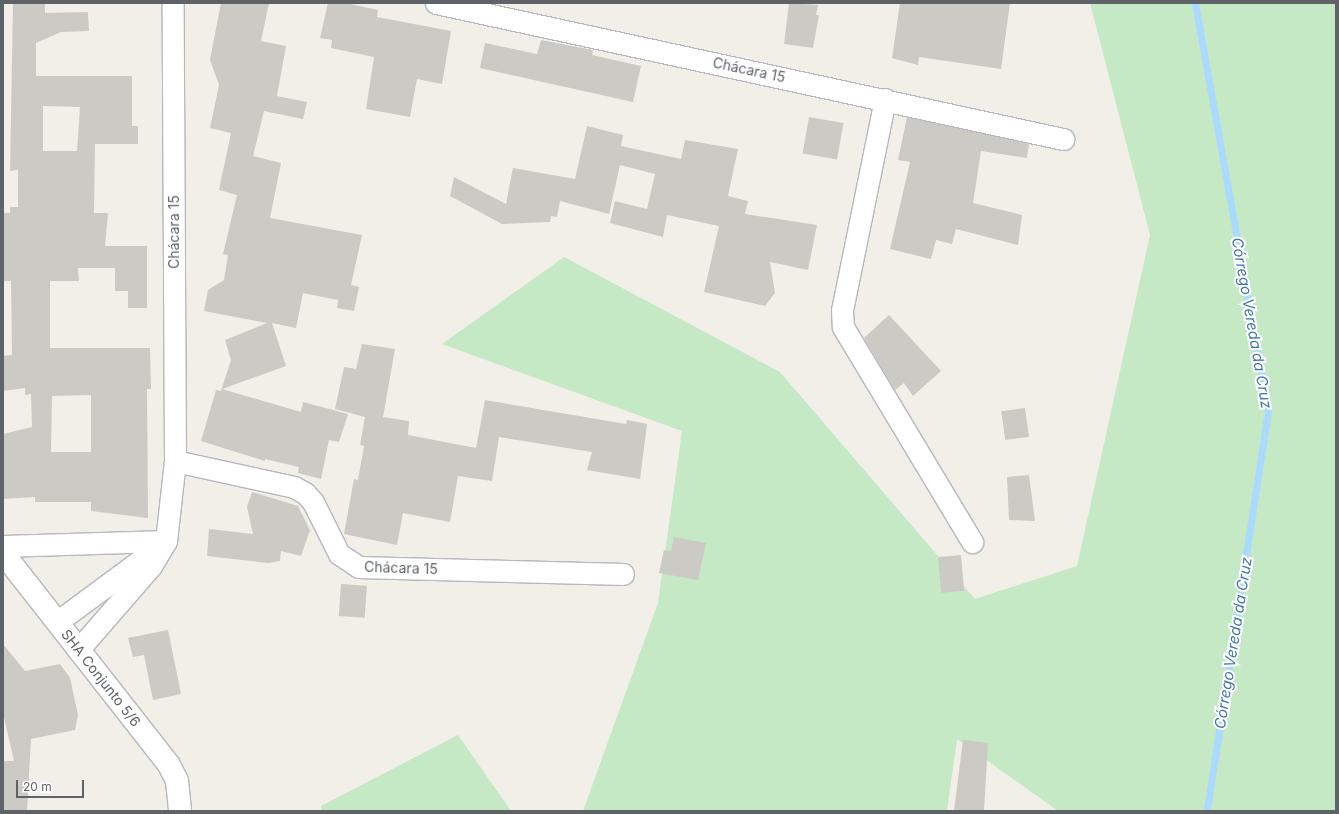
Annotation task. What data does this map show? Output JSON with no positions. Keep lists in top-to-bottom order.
{
  "streets": {
    "street": ["Chácara 15", "SHA Conjunto 5/6"]
  },
  "crossings": [
    ["Chácara 15", "SHA Conjunto 5/6"]
  ],
  "water": ["Córrego Vereda da Cruz"],
  "scale_bar": "20 m"
}
